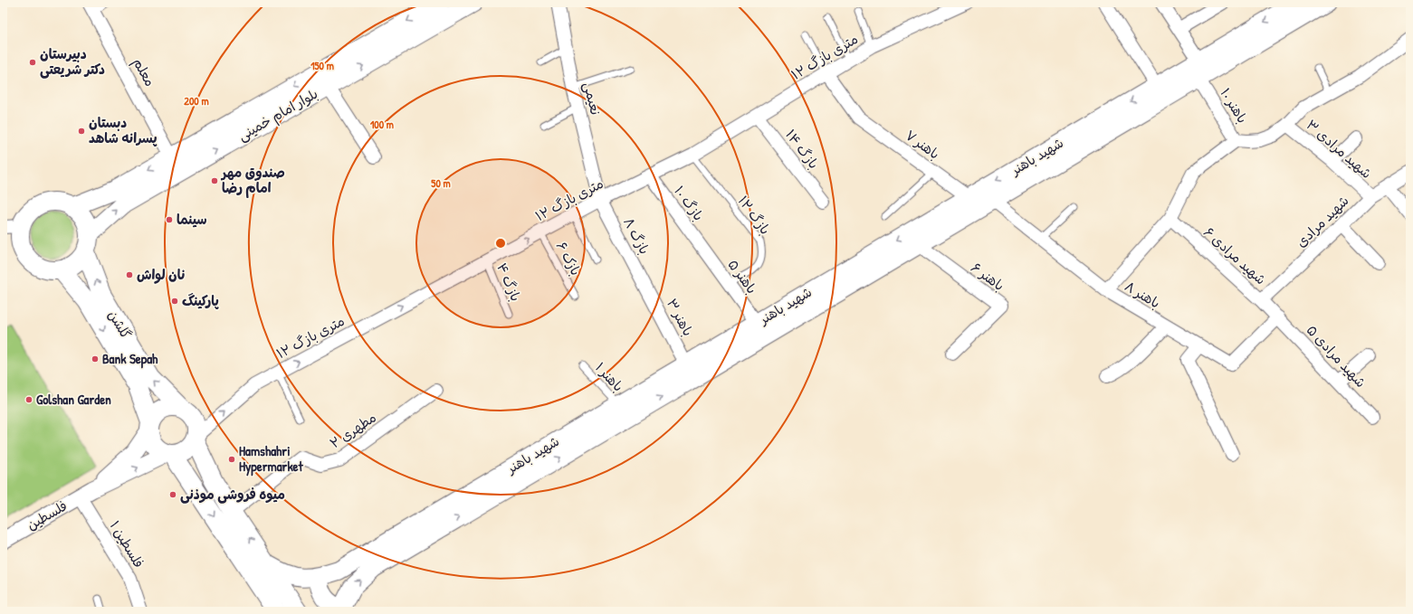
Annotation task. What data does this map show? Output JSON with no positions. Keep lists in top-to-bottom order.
{
  "streets": {
    "main road": ["بلوار امام خمینی", "شهید باهنر", "گلشن"],
    "street": [
      "۱۲ متری بازگ",
      "معلم",
      "نعیمی",
      "باهنر ۱۰",
      "باهنر ۷",
      "بازگ ۱۴",
      "شهید مرادی ۳",
      "بازگ ۱۰",
      "شهید مرادی",
      "بازگ ۸",
      "شهید مرادی ۶",
      "باهنر ۵",
      "باهنر ۶",
      "باهنر ۸",
      "باهنر ۳",
      "شهید مرادی ۵",
      "مطهری ۲",
      "فلسطین",
      "فلسطین ۱"
    ],
    "lane": [
      "بازگ ۱۲",
      "بازک ۶",
      "بازگ ۴",
      "باهنر ۱"
    ]
  },
  "crossings": [
    ["۱۲ متری بازگ", "نعیمی"],
    ["۱۲ متری بازگ", "باهنر ۷"],
    ["۱۲ متری بازگ", "بازگ ۱۴"],
    ["۱۲ متری بازگ", "بازگ ۱۰"],
    ["۱۲ متری بازگ", "بازگ ۱۲"],
    ["۱۲ متری بازگ", "بازگ ۸"],
    ["۱۲ متری بازگ", "بازک ۶"],
    ["۱۲ متری بازگ", "بازگ ۴"],
    ["۱۲ متری بازگ", "گلشن"],
    ["معلم", "بلوار امام خمینی"],
    ["نعیمی", "بازگ ۸"],
    ["باهنر ۱۰", "شهید مرادی ۳"],
    ["باهنر ۱۰", "شهید باهنر"],
    ["بلوار امام خمینی", "گلشن"],
    ["باهنر ۷", "شهید باهنر"],
    ["شهید مرادی ۳", "شهید مرادی"],
    ["شهید باهنر", "باهنر ۵"],
    ["شهید باهنر", "باهنر ۶"],
    ["شهید باهنر", "باهنر ۸"],
    ["شهید باهنر", "باهنر ۳"],
    ["شهید باهنر", "باهنر ۱"],
    ["بازگ ۱۰", "باهنر ۵"],
    ["بازگ ۱۲", "باهنر ۵"],
    ["شهید مرادی", "شهید مرادی ۶"],
    ["بازگ ۸", "باهنر ۳"],
    ["شهید مرادی ۶", "باهنر ۸"],
    ["شهید مرادی ۶", "شهید مرادی ۵"],
    ["باهنر ۸", "شهید مرادی ۵"],
    ["فلسطین", "فلسطین ۱"]
  ],
  "one_way": ["۱۲ متری بازگ"],
  "places": [
    "دبیرستان دکتر شریعتی",
    "دبستان پسرانه شاهد",
    "صندوق مهر امام رضا",
    "سینما",
    "نان لواش",
    "پارکینگ",
    "Bank Sepah",
    "Golshan Garden",
    "Hamshahri Hypermarket",
    "میوه فروشی موذنی"
  ],
  "rings": [
    "150 m",
    "200 m",
    "100 m",
    "50 m"
  ]
}
